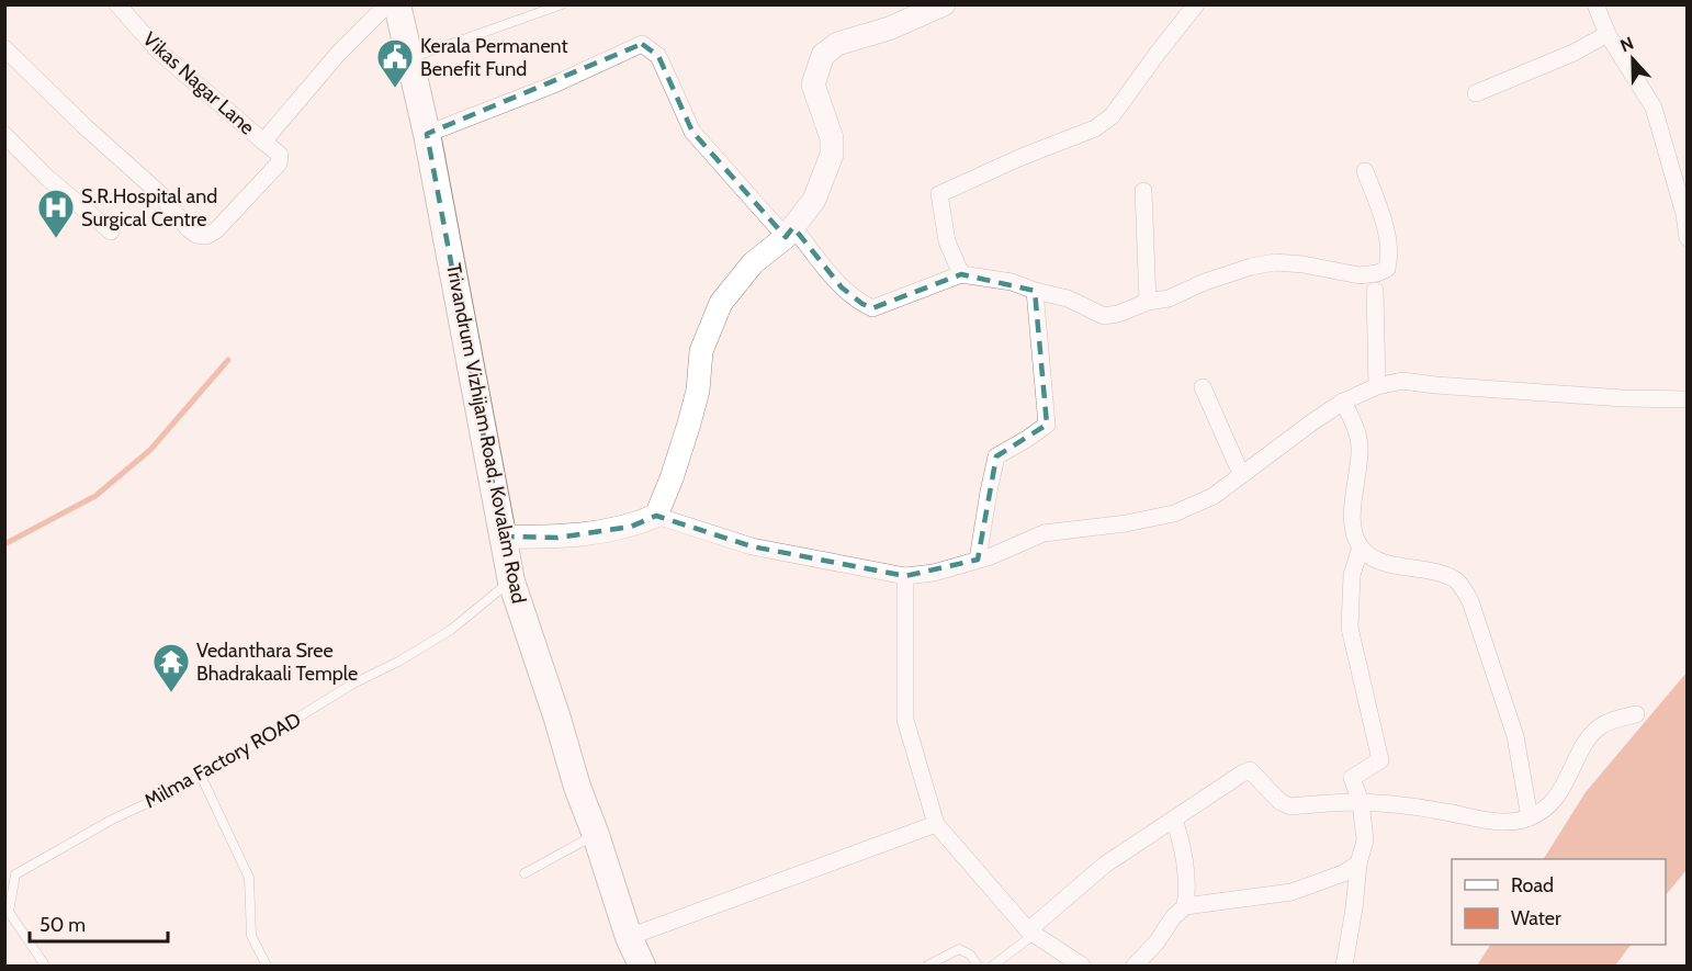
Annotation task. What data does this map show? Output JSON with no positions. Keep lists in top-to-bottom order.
{
  "streets": {
    "main road": ["Trivandrum Vizhijam Road, Kovalam Road"],
    "street": ["Vikas Nagar Lane"],
    "lane": ["Milma Factory ROAD"]
  },
  "crossings": [
    ["Trivandrum Vizhijam Road, Kovalam Road", "Milma Factory ROAD"]
  ],
  "places": {
    "public building": ["Kerala Permanent Benefit Fund"],
    "hospital": ["S.R.Hospital and Surgical Centre"],
    "temple": ["Vedanthara Sree Bhadrakaali Temple"]
  },
  "legend": ["Road", "Water"],
  "scale_bar": "50 m",
  "north": "top"
}
